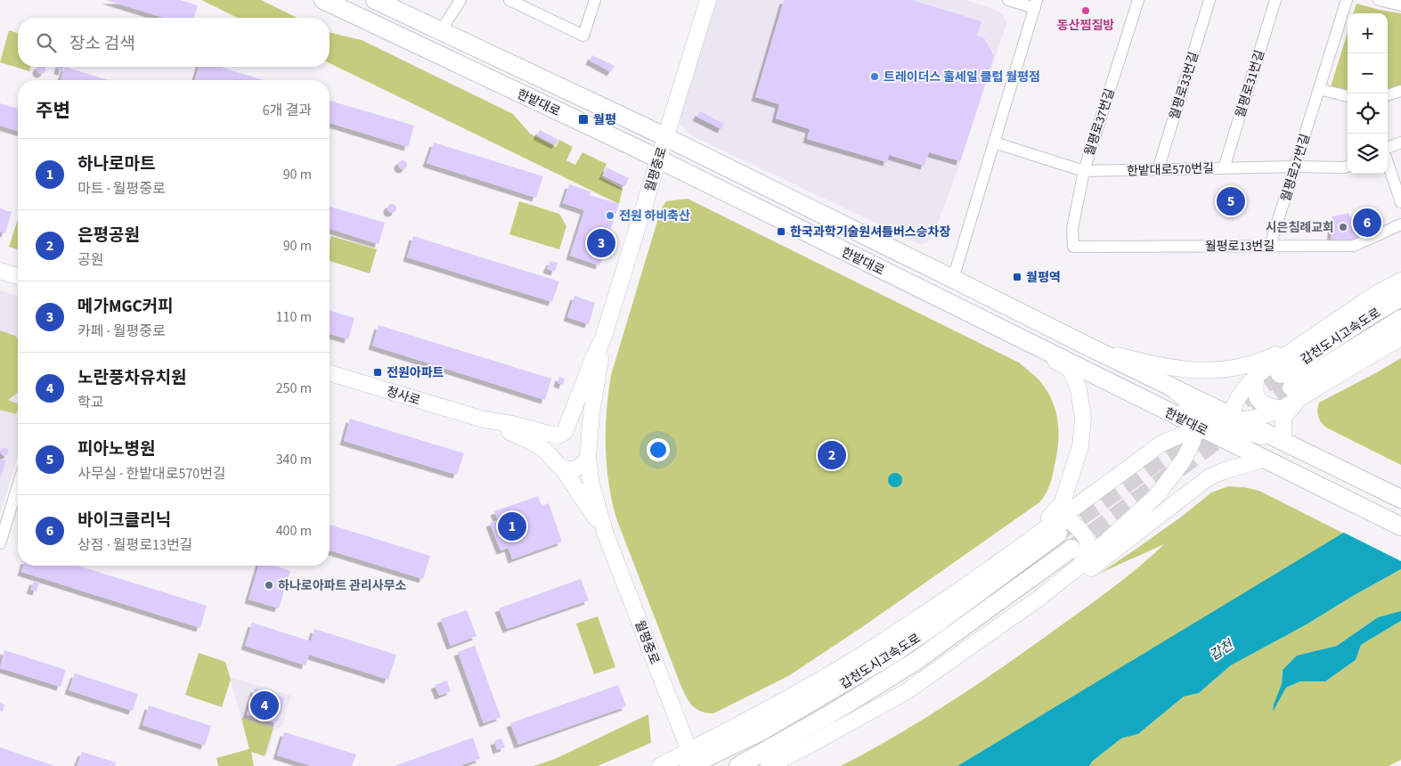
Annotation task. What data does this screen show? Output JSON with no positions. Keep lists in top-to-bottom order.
{
  "streets": {
    "main road": ["한밭대로", "갑천도시고속도로"],
    "street": [
      "월평로31번길",
      "월평로33번길",
      "월평로37번길",
      "월평로27번길",
      "월평중로",
      "한밭대로570번길",
      "월평로13번길",
      "청사로"
    ]
  },
  "crossings": [
    ["월평로31번길", "한밭대로570번길"],
    ["월평로33번길", "한밭대로570번길"],
    ["한밭대로", "월평중로"],
    ["월평로37번길", "한밭대로570번길"],
    ["월평로37번길", "월평로13번길"],
    ["월평로27번길", "한밭대로570번길"],
    ["월평로27번길", "월평로13번길"],
    ["월평중로", "갑천도시고속도로"]
  ],
  "water": ["갑천"],
  "places": {
    "other": [
      "동산찜질방",
      "트레이더스 홀세일 클럽 월평점",
      "전원 하비축산",
      "시은침례교회",
      "하나로아파트 관리사무소"
    ],
    "transit": [
      "월평",
      "한국과학기술원셔틀버스승차장",
      "월평역",
      "전원아파트"
    ]
  },
  "page": {
    "map_buttons": ["+", "−"],
    "search": "장소 검색",
    "heading": ["주변", "6개 결과"],
    "list": [
      {
        "mark": "1",
        "name": "하나로마트",
        "note": "마트 · 월평중로",
        "value": "90 m"
      },
      {
        "mark": "2",
        "name": "은평공원",
        "note": "공원",
        "value": "90 m"
      },
      {
        "mark": "3",
        "name": "메가MGC커피",
        "note": "카페 · 월평중로",
        "value": "110 m"
      },
      {
        "mark": "4",
        "name": "노란풍차유치원",
        "note": "학교",
        "value": "250 m"
      },
      {
        "mark": "5",
        "name": "피아노병원",
        "note": "사무실 · 한밭대로570번길",
        "value": "340 m"
      },
      {
        "mark": "6",
        "name": "바이크클리닉",
        "note": "상점 · 월평로13번길",
        "value": "400 m"
      }
    ],
    "pins": [
      "5",
      "6",
      "3",
      "2",
      "1",
      "4"
    ]
  }
}
